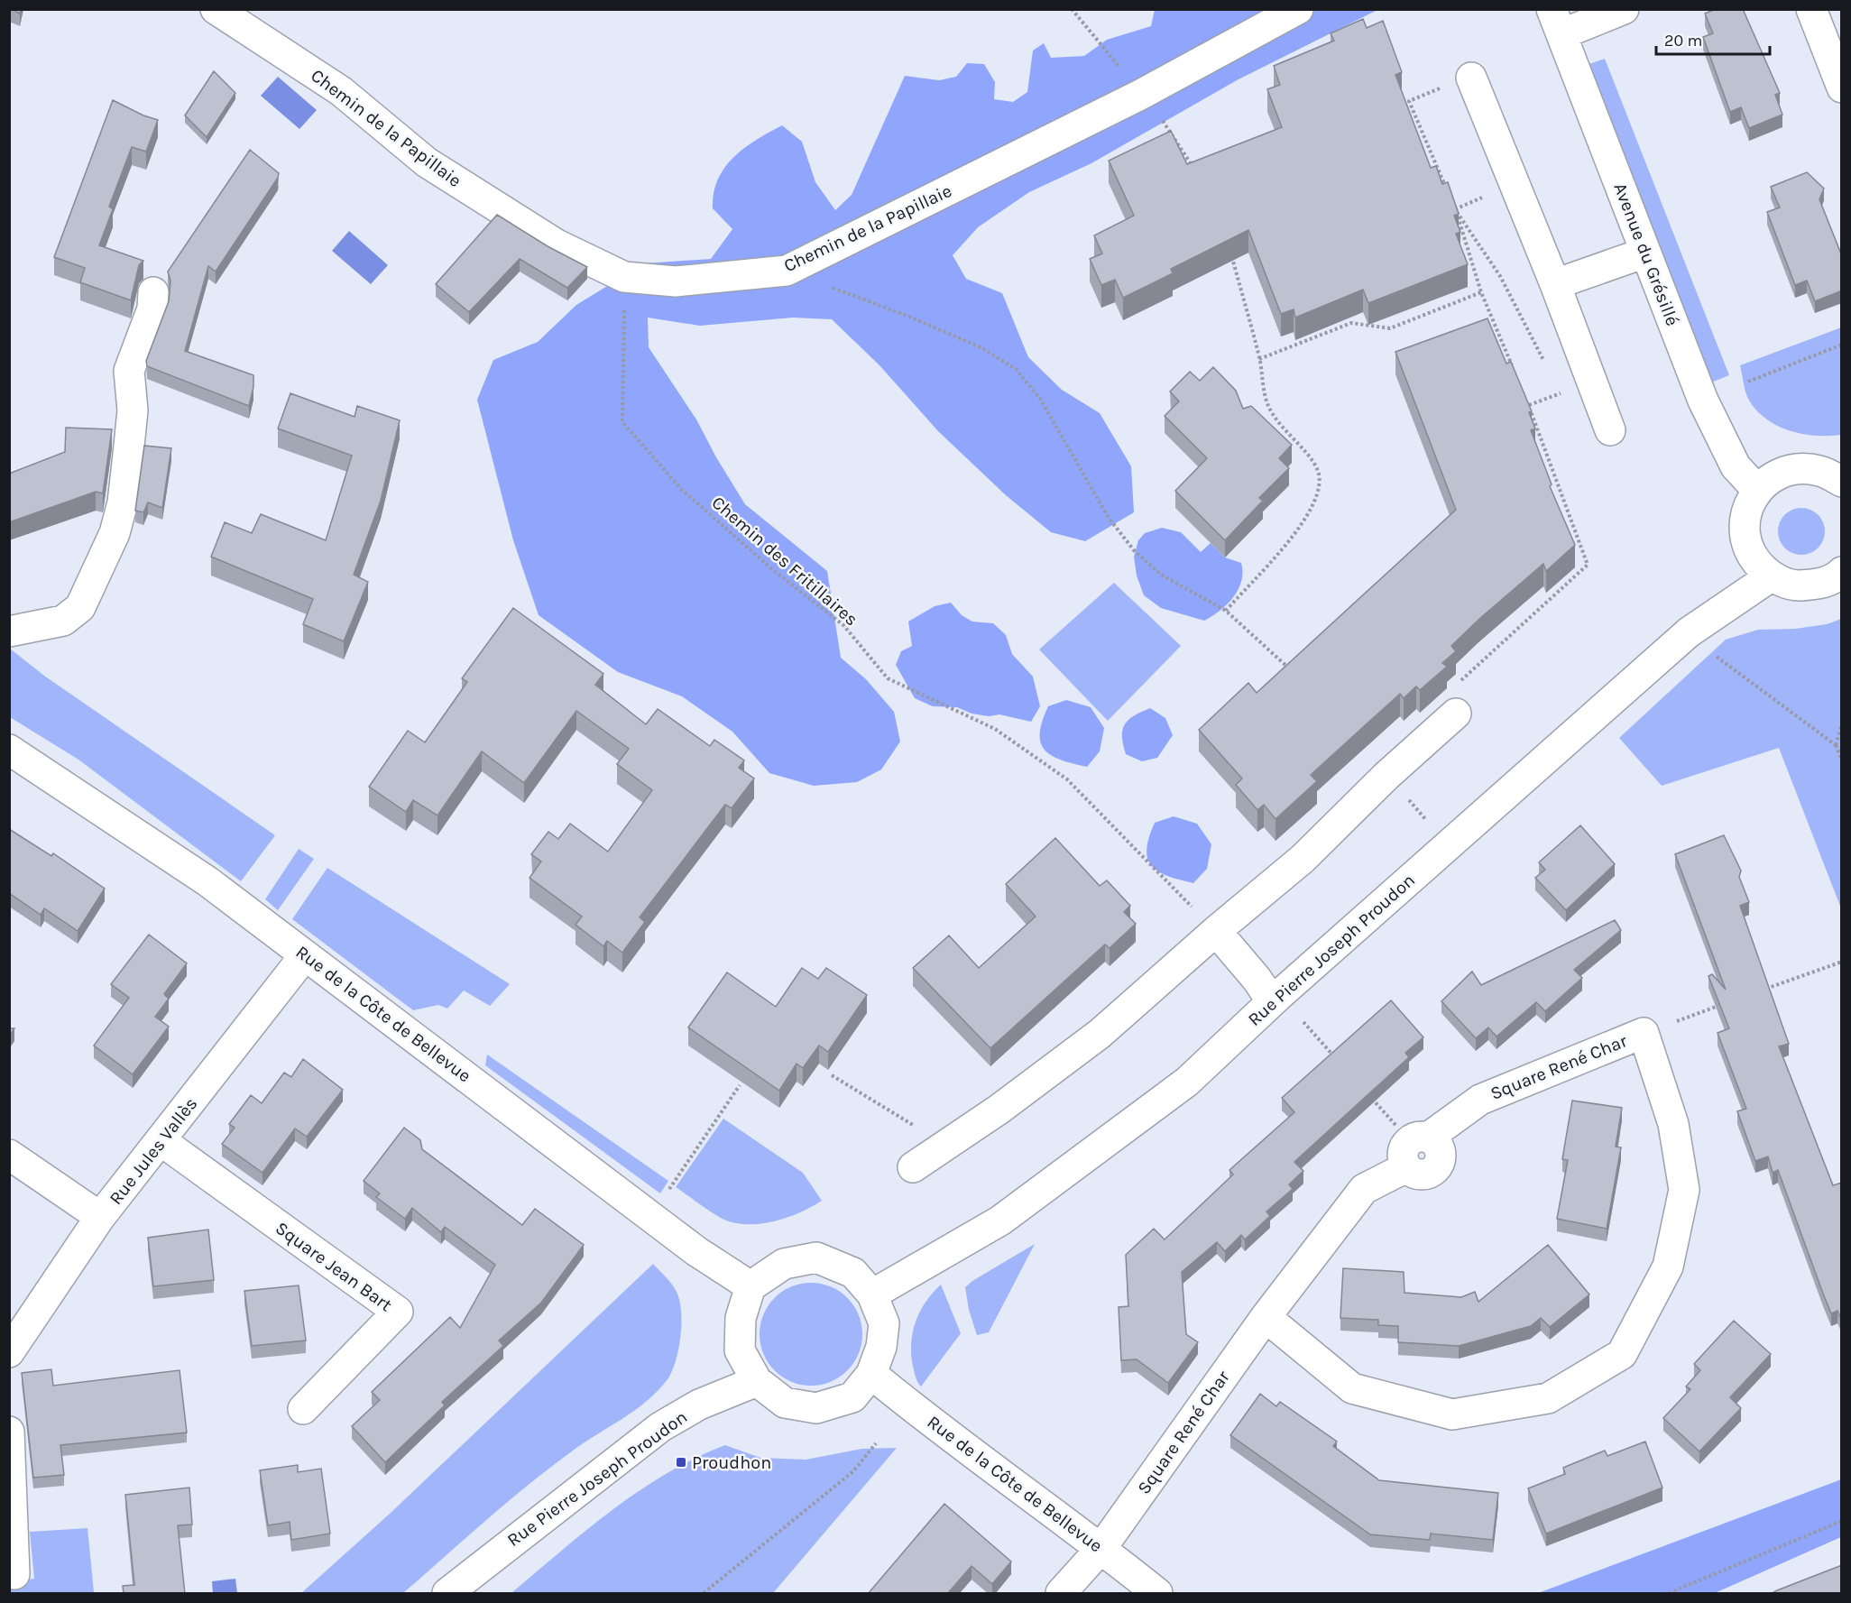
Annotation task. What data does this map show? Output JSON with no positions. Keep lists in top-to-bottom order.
{
  "streets": {
    "street": [
      "Chemin de la Papillaie",
      "Avenue du Grésillé",
      "Rue Pierre Joseph Proudon",
      "Rue de la Côte de Bellevue",
      "Square René Char",
      "Rue Jules Vallès",
      "Square Jean Bart"
    ],
    "path": ["Chemin des Fritillaires"]
  },
  "crossings": [
    ["Chemin de la Papillaie", "Chemin des Fritillaires"],
    ["Rue Pierre Joseph Proudon", "Rue de la Côte de Bellevue"],
    ["Rue de la Côte de Bellevue", "Square René Char"],
    ["Rue de la Côte de Bellevue", "Rue Jules Vallès"],
    ["Rue Jules Vallès", "Square Jean Bart"]
  ],
  "places": {
    "transit": ["Proudhon"]
  },
  "scale_bar": "20 m"
}
